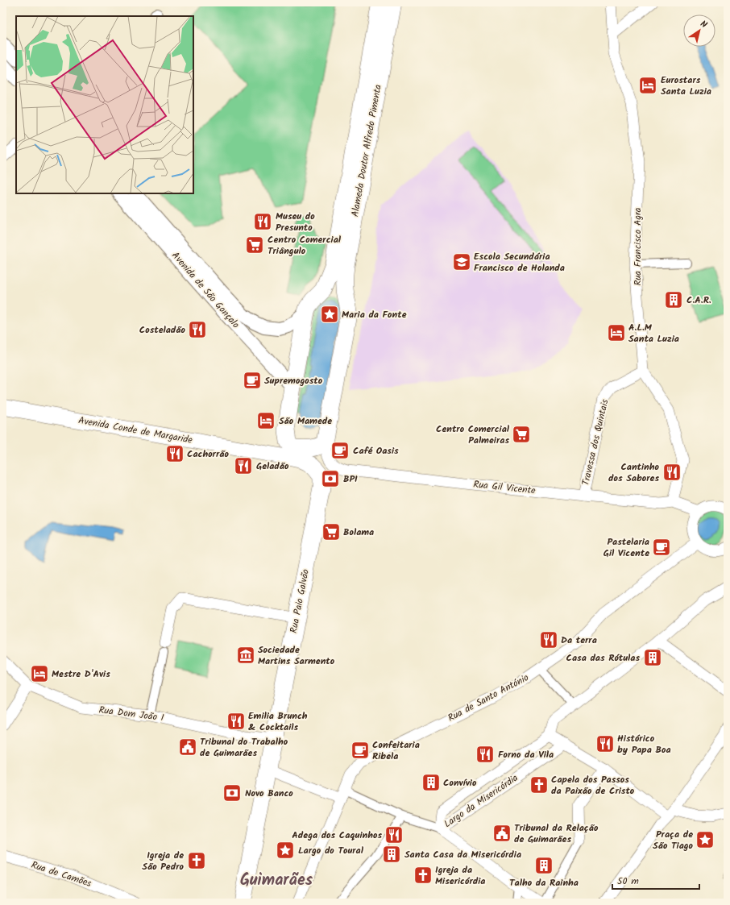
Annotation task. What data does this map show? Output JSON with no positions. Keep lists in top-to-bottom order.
{
  "streets": {
    "main road": ["Alameda Doutor Alfredo Pimenta", "Avenida Conde de Margaride", "Rua Paio Galvão"],
    "street": [
      "Rua Francisco Agra",
      "Avenida de São Gonçalo",
      "Travessa dos Quintais",
      "Rua Gil Vicente",
      "Rua de Santo António",
      "Rua Dom João I",
      "Largo da Misericórdia",
      "Rua de Camões"
    ]
  },
  "crossings": [
    ["Alameda Doutor Alfredo Pimenta", "Avenida de São Gonçalo"],
    ["Alameda Doutor Alfredo Pimenta", "Avenida Conde de Margaride"],
    ["Alameda Doutor Alfredo Pimenta", "Rua Gil Vicente"],
    ["Alameda Doutor Alfredo Pimenta", "Rua Paio Galvão"],
    ["Rua Francisco Agra", "Travessa dos Quintais"],
    ["Rua Francisco Agra", "Rua Gil Vicente"],
    ["Avenida Conde de Margaride", "Rua Paio Galvão"],
    ["Travessa dos Quintais", "Rua Gil Vicente"],
    ["Rua Paio Galvão", "Rua Dom João I"]
  ],
  "districts": ["Guimarães"],
  "places": {
    "hotel": [
      "Eurostars Santa Luzia",
      "A.L.M Santa Luzia",
      "São Mamede",
      "Mestre D'Avis"
    ],
    "restaurant": [
      "Museu do Presunto",
      "Costeladão",
      "Cachorrão",
      "Geladão",
      "Cantinho dos Sabores",
      "Da terra",
      "Emilia Brunch & Cocktails",
      "Histórico by Papa Boa",
      "Forno da Vila",
      "Adega dos Caquinhos"
    ],
    "supermarket": ["Centro Comercial Triângulo", "Centro Comercial Palmeiras", "Bolama"],
    "school or university": ["Escola Secundária Francisco de Holanda"],
    "building": [
      "C.A.R.",
      "Casa das Rótulas",
      "Convívio",
      "Santa Casa da Misericórdia",
      "Talho da Rainha"
    ],
    "place": ["Maria da Fonte", "Praça de São Tiago", "Largo do Toural"],
    "cafe": [
      "Supremogosto",
      "Café Oasis",
      "Pastelaria Gil Vicente",
      "Confeitaria Ribela"
    ],
    "bank": ["BPI", "Novo Banco"],
    "museum": ["Sociedade Martins Sarmento"],
    "public building": ["Tribunal do Trabalho de Guimarães", "Tribunal da Relação de Guimarães"],
    "church": ["Capela dos Passos da Paixão de Cristo", "Igreja de São Pedro", "Igreja da Misericórdia"]
  },
  "scale_bar": "50 m",
  "north": "top right"
}
